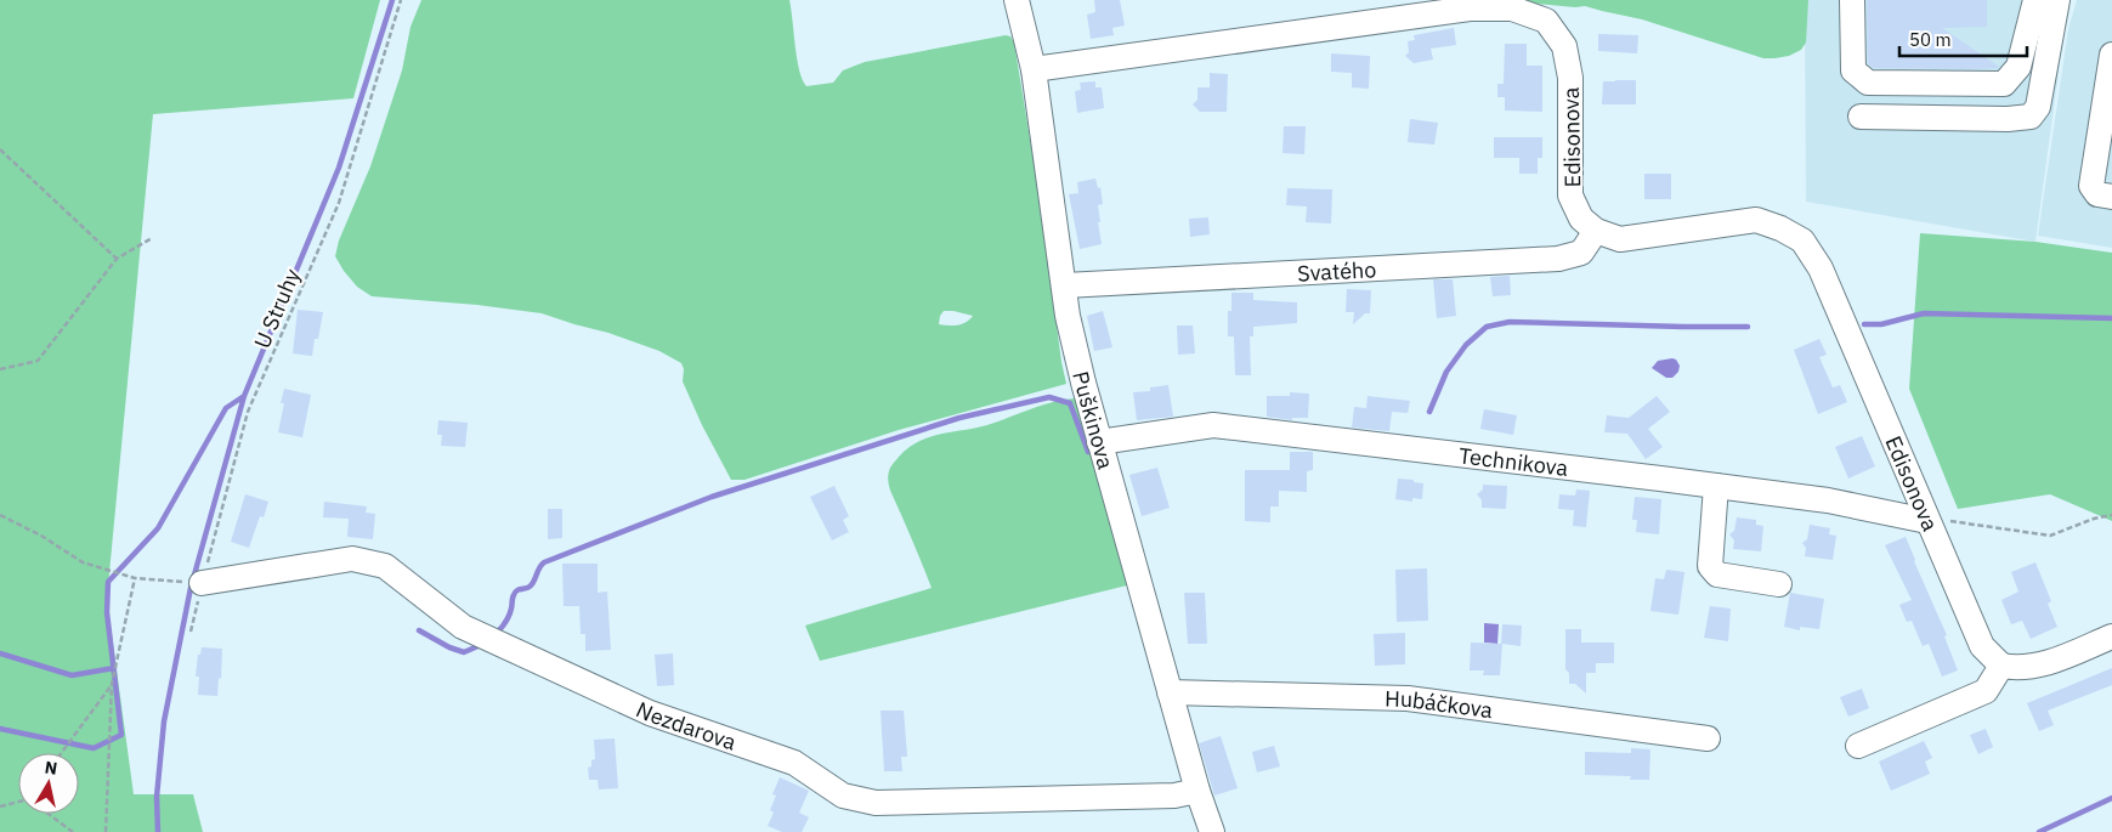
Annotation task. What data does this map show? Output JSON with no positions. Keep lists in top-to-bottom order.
{
  "streets": {
    "street": [
      "Edisonova",
      "Svatého",
      "Puškinova",
      "Technikova",
      "Hubáčkova",
      "Nezdarova"
    ],
    "path": ["U Struhy"]
  },
  "crossings": [
    ["Edisonova", "Svatého"],
    ["Edisonova", "Puškinova"],
    ["Edisonova", "Technikova"],
    ["Svatého", "Puškinova"],
    ["U Struhy", "Nezdarova"],
    ["Puškinova", "Technikova"],
    ["Puškinova", "Hubáčkova"],
    ["Puškinova", "Nezdarova"]
  ],
  "scale_bar": "50 m",
  "north": "top"
}
